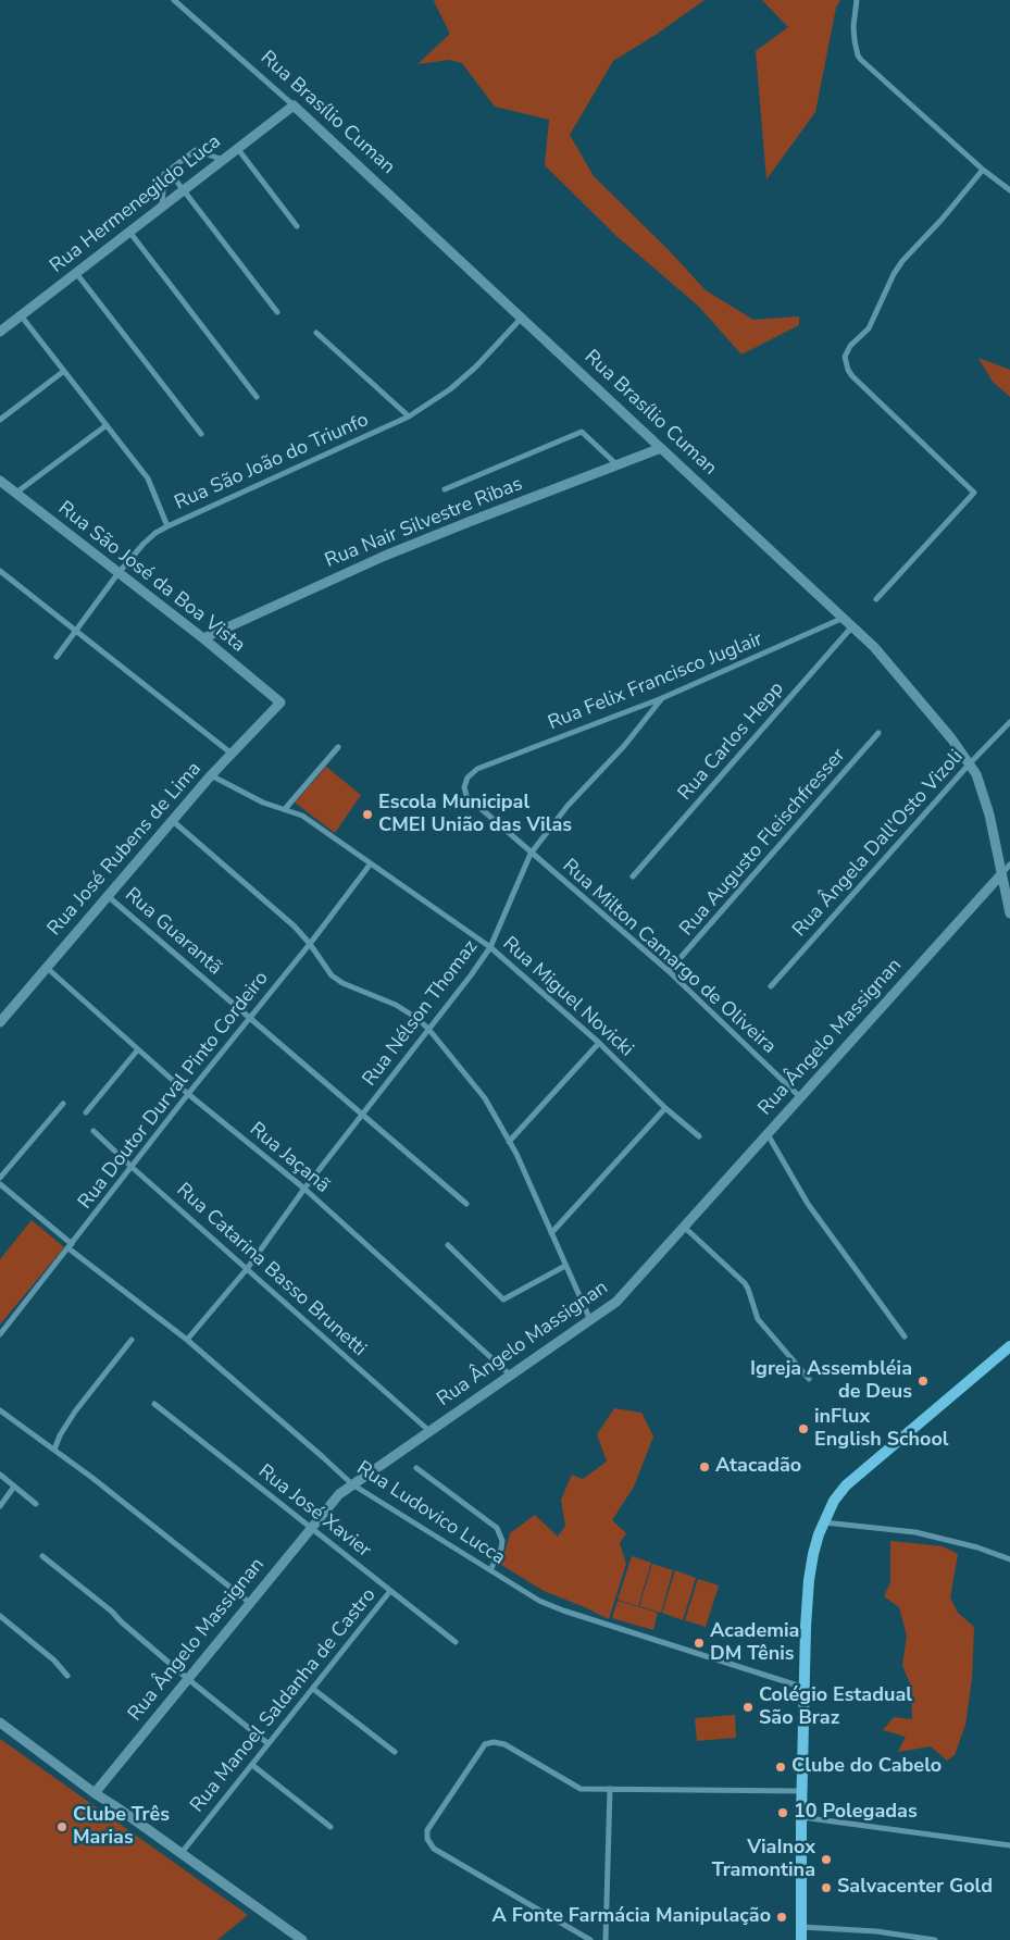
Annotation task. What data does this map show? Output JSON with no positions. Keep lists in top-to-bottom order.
{
  "streets": {
    "street": [
      "Rua Brasílio Cuman",
      "Rua Hermenegildo Luca",
      "Rua São João do Triunfo",
      "Rua Nair Silvestre Ribas",
      "Rua São José da Boa Vista",
      "Rua Felix Francisco Juglair",
      "Rua Carlos Hepp",
      "Rua Augusto Fleischfresser",
      "Rua Ângela Dall'Osto Vizoli",
      "Rua José Rubens de Lima",
      "Rua Guarantã",
      "Rua Milton Camargo de Oliveira",
      "Rua Miguel Novicki",
      "Rua Nélson Thomaz",
      "Rua Ângelo Massignan",
      "Rua Doutor Durval Pinto Cordeiro",
      "Rua Jaçanã",
      "Rua Catarina Basso Brunetti",
      "Rua José Xavier",
      "Rua Ludovico Lucca",
      "Rua Manoel Saldanha de Castro"
    ]
  },
  "crossings": [
    ["Rua Brasílio Cuman", "Rua Hermenegildo Luca"],
    ["Rua Brasílio Cuman", "Rua São João do Triunfo"],
    ["Rua Brasílio Cuman", "Rua Nair Silvestre Ribas"],
    ["Rua Brasílio Cuman", "Rua Felix Francisco Juglair"],
    ["Rua Brasílio Cuman", "Rua Carlos Hepp"],
    ["Rua Brasílio Cuman", "Rua Ângela Dall'Osto Vizoli"],
    ["Rua Brasílio Cuman", "Rua Ângelo Massignan"],
    ["Rua São João do Triunfo", "Rua São José da Boa Vista"],
    ["Rua Nair Silvestre Ribas", "Rua São José da Boa Vista"],
    ["Rua São José da Boa Vista", "Rua José Rubens de Lima"],
    ["Rua Felix Francisco Juglair", "Rua Milton Camargo de Oliveira"],
    ["Rua Felix Francisco Juglair", "Rua Nélson Thomaz"],
    ["Rua Augusto Fleischfresser", "Rua Milton Camargo de Oliveira"],
    ["Rua José Rubens de Lima", "Rua Guarantã"],
    ["Rua José Rubens de Lima", "Rua Miguel Novicki"],
    ["Rua José Rubens de Lima", "Rua Jaçanã"],
    ["Rua Guarantã", "Rua Nélson Thomaz"],
    ["Rua Guarantã", "Rua Doutor Durval Pinto Cordeiro"],
    ["Rua Milton Camargo de Oliveira", "Rua Nélson Thomaz"],
    ["Rua Milton Camargo de Oliveira", "Rua Ângelo Massignan"],
    ["Rua Miguel Novicki", "Rua Nélson Thomaz"],
    ["Rua Miguel Novicki", "Rua Doutor Durval Pinto Cordeiro"],
    ["Rua Nélson Thomaz", "Rua Jaçanã"],
    ["Rua Nélson Thomaz", "Rua Catarina Basso Brunetti"],
    ["Rua Nélson Thomaz", "Rua Ludovico Lucca"],
    ["Rua Ângelo Massignan", "Rua Jaçanã"],
    ["Rua Ângelo Massignan", "Rua Catarina Basso Brunetti"],
    ["Rua Ângelo Massignan", "Rua José Xavier"],
    ["Rua Ângelo Massignan", "Rua Ludovico Lucca"],
    ["Rua Doutor Durval Pinto Cordeiro", "Rua Jaçanã"],
    ["Rua Doutor Durval Pinto Cordeiro", "Rua Catarina Basso Brunetti"],
    ["Rua Doutor Durval Pinto Cordeiro", "Rua Ludovico Lucca"],
    ["Rua José Xavier", "Rua Manoel Saldanha de Castro"]
  ],
  "places": [
    "Escola Municipal CMEI União das Vilas",
    "Igreja Assembléia de Deus",
    "inFlux English School",
    "Atacadão",
    "Academia DM Tênis",
    "Colégio Estadual São Braz",
    "Clube do Cabelo",
    "10 Polegadas",
    "Clube Três Marias",
    "ViaInox Tramontina",
    "Salvacenter Gold",
    "A Fonte Farmácia Manipulação"
  ]
}
